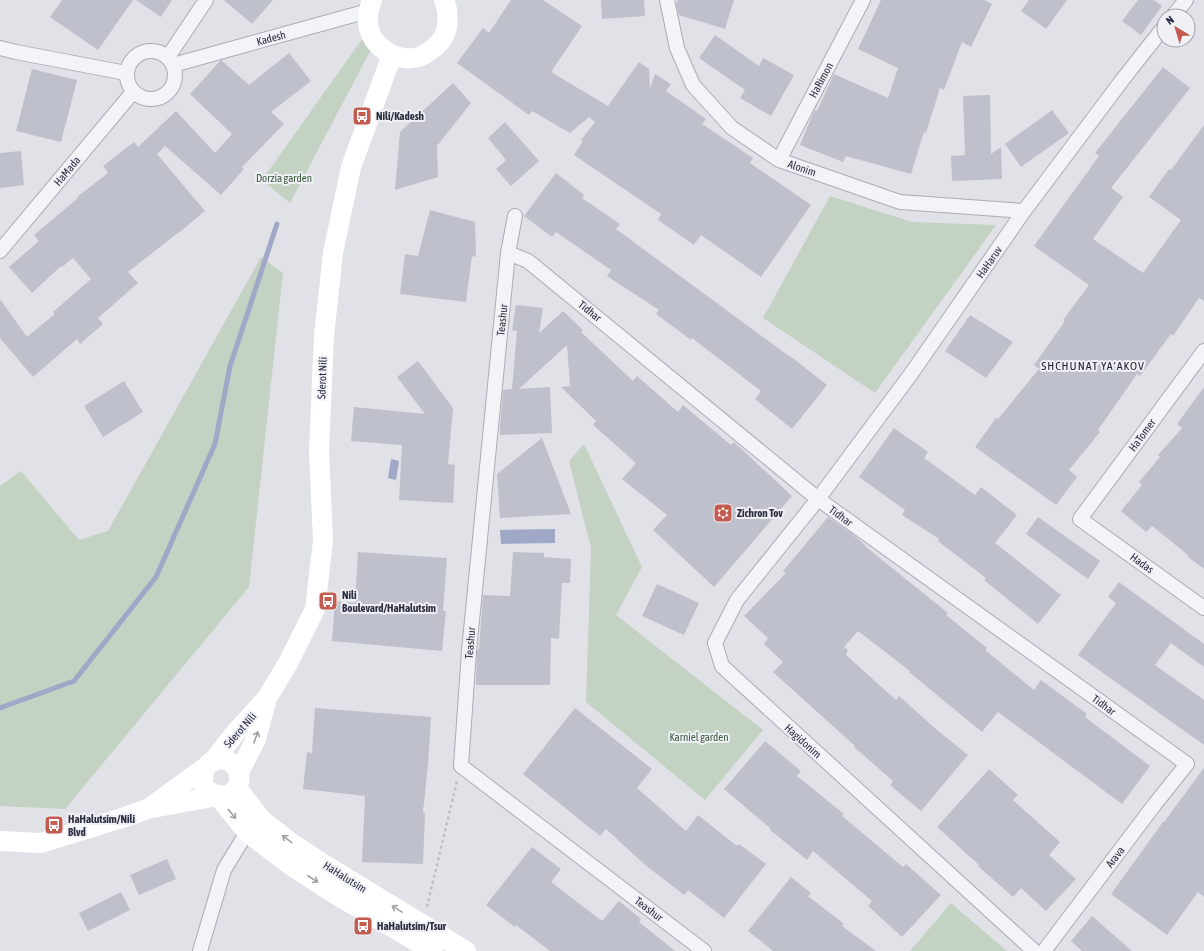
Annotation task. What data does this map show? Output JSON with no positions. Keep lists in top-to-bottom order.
{
  "streets": {
    "street": [
      "Kadesh",
      "HaRimon",
      "Alonim",
      "HaMada",
      "HaHaruv",
      "Tidhar",
      "Teashur",
      "Sderot Nili",
      "HaTomer",
      "Hadas",
      "Hagidonim",
      "Arava",
      "HaHalutsim"
    ]
  },
  "crossings": [
    ["Kadesh", "HaMada"],
    ["HaRimon", "Alonim"],
    ["Alonim", "HaHaruv"],
    ["HaHaruv", "Tidhar"],
    ["HaHaruv", "Hagidonim"],
    ["Tidhar", "Teashur"],
    ["Tidhar", "Hagidonim"],
    ["Tidhar", "Arava"],
    ["Sderot Nili", "HaHalutsim"],
    ["HaTomer", "Hadas"]
  ],
  "districts": ["SHCHUNAT YA'AKOV"],
  "parks": ["Dorzia garden", "Karniel garden"],
  "places": {
    "bus stop": [
      "Nili/Kadesh",
      "Nili Boulevard/HaHalutsim",
      "HaHalutsim/Nili Blvd",
      "HaHalutsim/Tsur"
    ],
    "synagogue": ["Zichron Tov"]
  },
  "north": "top left"
}
